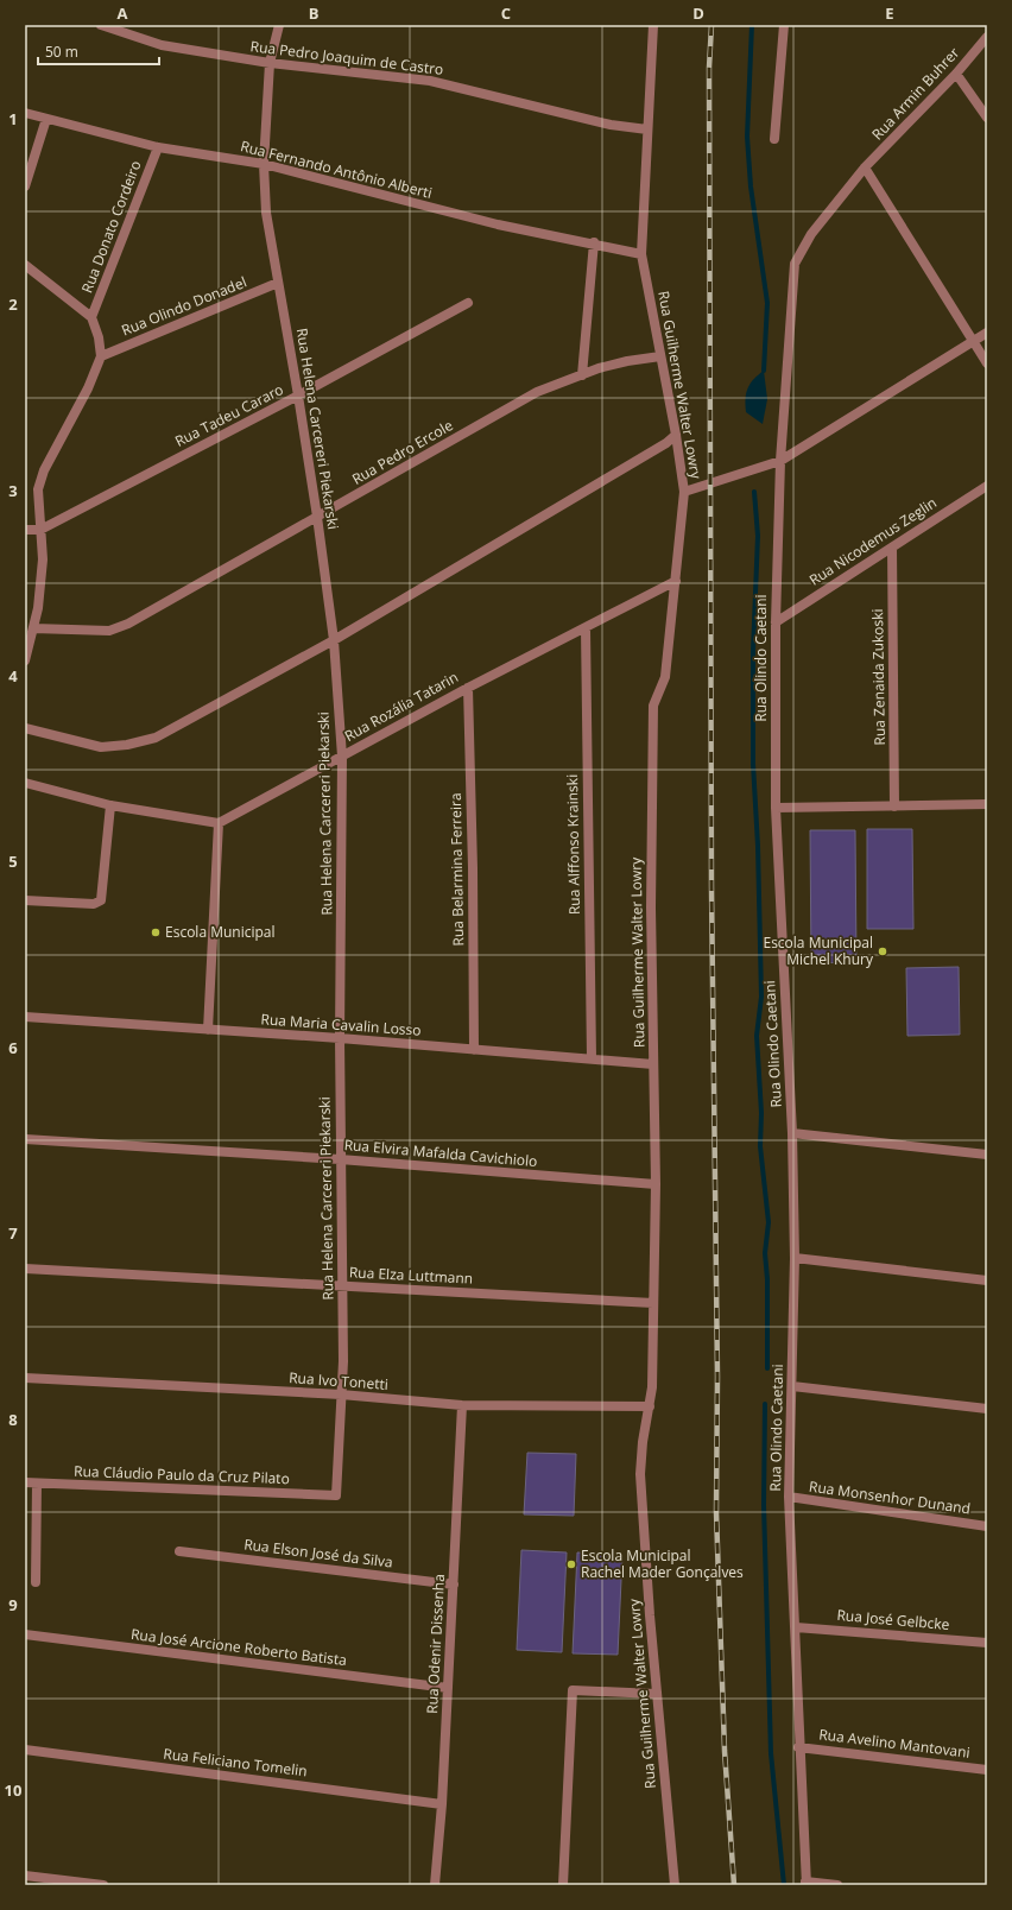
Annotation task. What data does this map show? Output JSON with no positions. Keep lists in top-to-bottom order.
{
  "streets": {
    "street": [
      "Rua Pedro Joaquim de Castro",
      "Rua Armin Buhrer",
      "Rua Fernando Antônio Alberti",
      "Rua Donato Cordeiro",
      "Rua Olindo Donadel",
      "Rua Guilherme Walter Lowry",
      "Rua Tadeu Cararo",
      "Rua Helena Carcereri Piekarski",
      "Rua Pedro Ercole",
      "Rua Nicodemus Zeglin",
      "Rua Olindo Caetani",
      "Rua Zenaida Zukoski",
      "Rua Rozália Tatarin",
      "Rua Alffonso Krainski",
      "Rua Belarmina Ferreira",
      "Rua Maria Cavalin Losso",
      "Rua Elvira Mafalda Cavichiolo",
      "Rua Elza Luttmann",
      "Rua Ivo Tonetti",
      "Rua Cláudio Paulo da Cruz Pilato",
      "Rua Monsenhor Dunand",
      "Rua Elson José da Silva",
      "Rua José Gelbcke",
      "Rua Odenir Dissenha",
      "Rua José Arcione Roberto Batista",
      "Rua Avelino Mantovani",
      "Rua Feliciano Tomelin"
    ]
  },
  "crossings": [
    ["Rua Pedro Joaquim de Castro", "Rua Guilherme Walter Lowry"],
    ["Rua Pedro Joaquim de Castro", "Rua Helena Carcereri Piekarski"],
    ["Rua Armin Buhrer", "Rua Olindo Caetani"],
    ["Rua Fernando Antônio Alberti", "Rua Donato Cordeiro"],
    ["Rua Fernando Antônio Alberti", "Rua Guilherme Walter Lowry"],
    ["Rua Fernando Antônio Alberti", "Rua Helena Carcereri Piekarski"],
    ["Rua Olindo Donadel", "Rua Helena Carcereri Piekarski"],
    ["Rua Guilherme Walter Lowry", "Rua Pedro Ercole"],
    ["Rua Guilherme Walter Lowry", "Rua Rozália Tatarin"],
    ["Rua Guilherme Walter Lowry", "Rua Maria Cavalin Losso"],
    ["Rua Guilherme Walter Lowry", "Rua Elvira Mafalda Cavichiolo"],
    ["Rua Guilherme Walter Lowry", "Rua Elza Luttmann"],
    ["Rua Guilherme Walter Lowry", "Rua Ivo Tonetti"],
    ["Rua Tadeu Cararo", "Rua Helena Carcereri Piekarski"],
    ["Rua Helena Carcereri Piekarski", "Rua Pedro Ercole"],
    ["Rua Helena Carcereri Piekarski", "Rua Rozália Tatarin"],
    ["Rua Helena Carcereri Piekarski", "Rua Maria Cavalin Losso"],
    ["Rua Helena Carcereri Piekarski", "Rua Elvira Mafalda Cavichiolo"],
    ["Rua Helena Carcereri Piekarski", "Rua Elza Luttmann"],
    ["Rua Helena Carcereri Piekarski", "Rua Ivo Tonetti"],
    ["Rua Helena Carcereri Piekarski", "Rua Cláudio Paulo da Cruz Pilato"],
    ["Rua Nicodemus Zeglin", "Rua Olindo Caetani"],
    ["Rua Nicodemus Zeglin", "Rua Zenaida Zukoski"],
    ["Rua Olindo Caetani", "Rua Monsenhor Dunand"],
    ["Rua Olindo Caetani", "Rua José Gelbcke"],
    ["Rua Olindo Caetani", "Rua Avelino Mantovani"],
    ["Rua Rozália Tatarin", "Rua Alffonso Krainski"],
    ["Rua Rozália Tatarin", "Rua Belarmina Ferreira"],
    ["Rua Alffonso Krainski", "Rua Maria Cavalin Losso"],
    ["Rua Belarmina Ferreira", "Rua Maria Cavalin Losso"],
    ["Rua Ivo Tonetti", "Rua Odenir Dissenha"],
    ["Rua Elson José da Silva", "Rua Odenir Dissenha"],
    ["Rua Odenir Dissenha", "Rua José Arcione Roberto Batista"],
    ["Rua Odenir Dissenha", "Rua Feliciano Tomelin"]
  ],
  "places": ["Escola Municipal", "Escola Municipal Michel Khury", "Escola Municipal Rachel Mader Gonçalves"],
  "scale_bar": "50 m",
  "grid": {
    "columns": [
      "A",
      "B",
      "C",
      "D",
      "E"
    ],
    "rows": [
      "1",
      "2",
      "3",
      "4",
      "5",
      "6",
      "7",
      "8",
      "9",
      "10"
    ]
  }
}
